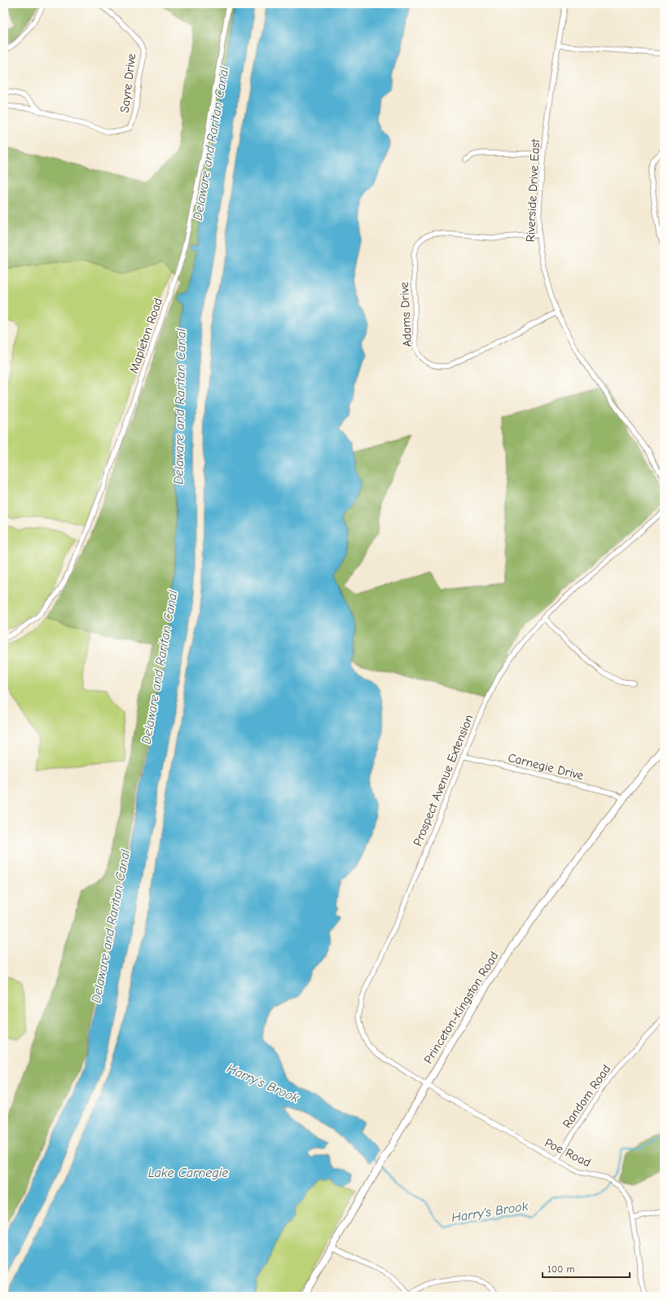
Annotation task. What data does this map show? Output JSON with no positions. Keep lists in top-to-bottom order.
{
  "streets": {
    "main road": ["Princeton-Kingston Road"],
    "street": [
      "Sayre Drive",
      "Riverside Drive East",
      "Adams Drive",
      "Mapleton Road",
      "Carnegie Drive",
      "Prospect Avenue Extension",
      "Random Road",
      "Poe Road"
    ]
  },
  "crossings": [
    ["Riverside Drive East", "Adams Drive"],
    ["Carnegie Drive", "Prospect Avenue Extension"],
    ["Carnegie Drive", "Princeton-Kingston Road"],
    ["Prospect Avenue Extension", "Princeton-Kingston Road"],
    ["Prospect Avenue Extension", "Poe Road"],
    ["Princeton-Kingston Road", "Poe Road"],
    ["Random Road", "Poe Road"]
  ],
  "water": ["Delaware and Raritan Canal", "Harry's Brook", "Lake Carnegie"],
  "scale_bar": "100 m"
}
